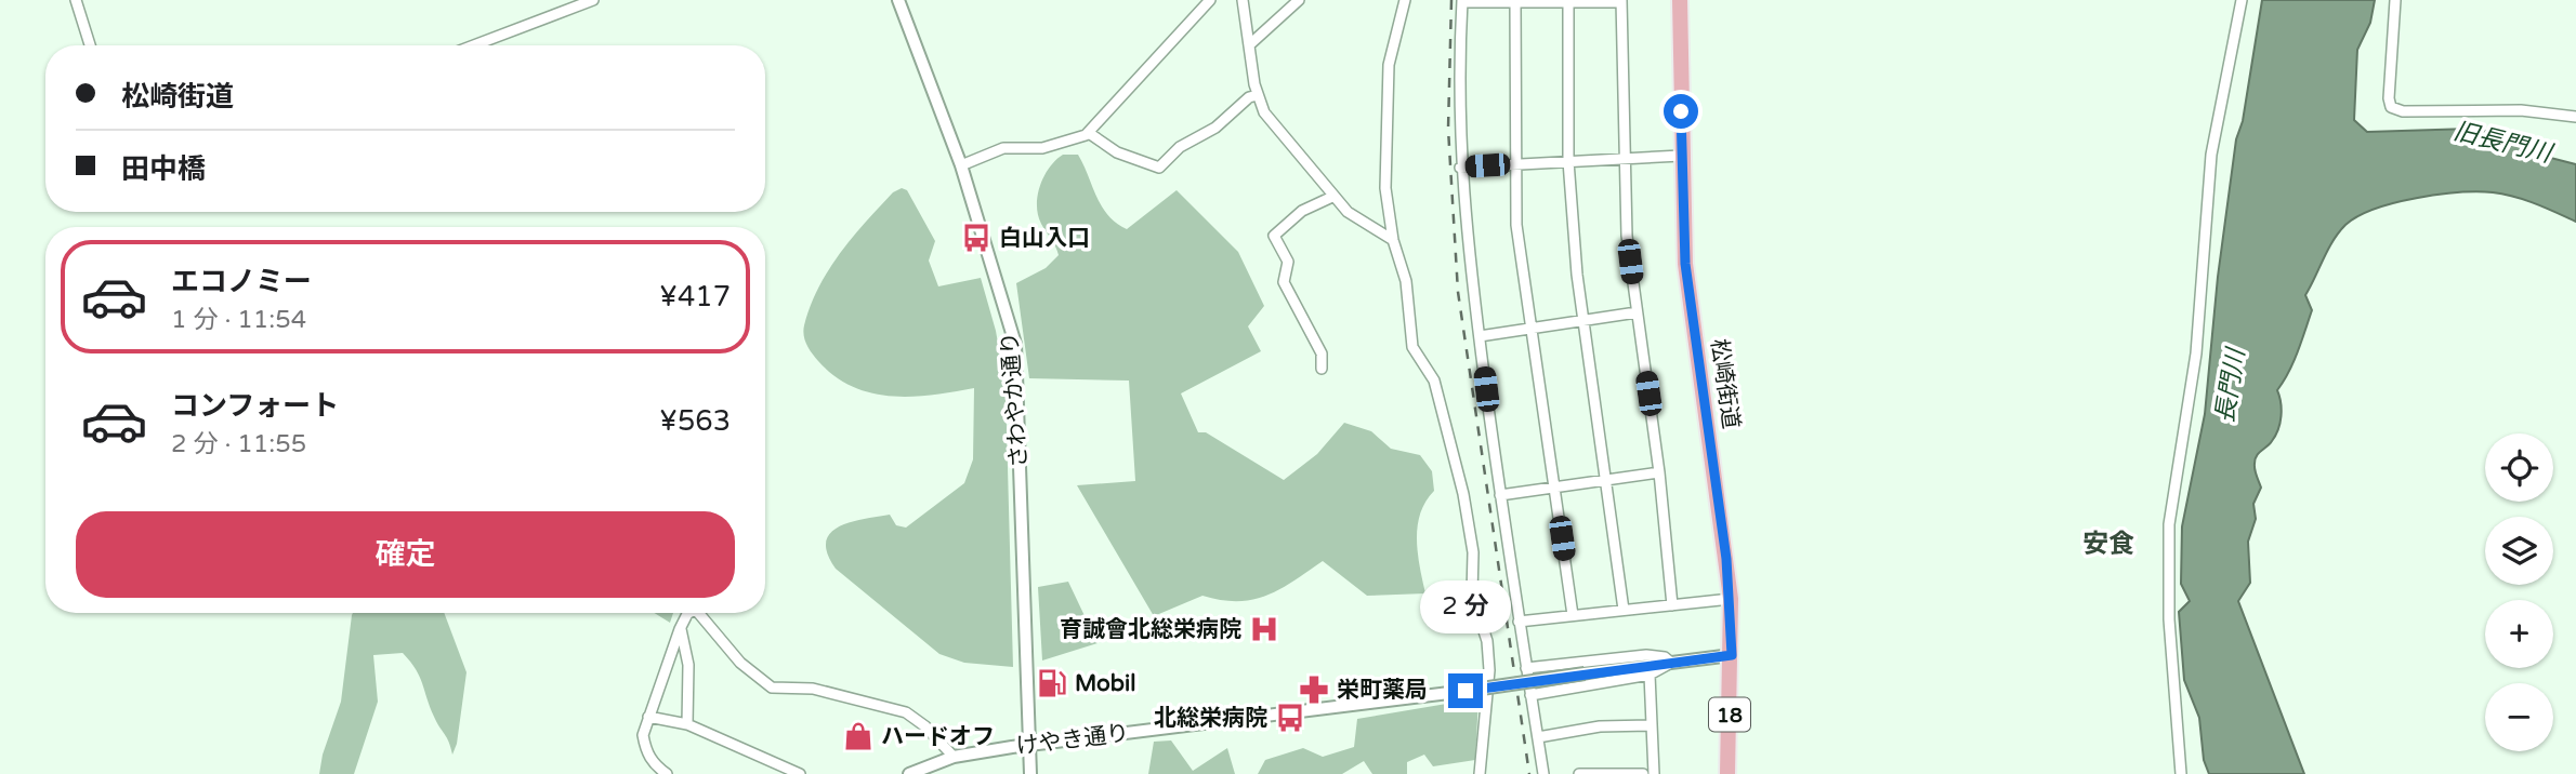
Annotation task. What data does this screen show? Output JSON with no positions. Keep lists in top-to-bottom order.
{
  "streets": {
    "main road": ["松崎街道", "18"],
    "street": ["さわやか通り", "けやき通り"]
  },
  "crossings": [
    ["さわやか通り", "けやき通り"]
  ],
  "districts": ["安食"],
  "water": ["旧長門川", "長門川"],
  "places": {
    "bus stop": ["白山入口", "北総栄病院"],
    "hospital": ["育誠會北総栄病院"],
    "fuel station": ["Mobil"],
    "pharmacy": ["栄町薬局"],
    "shop": ["ハードオフ"]
  },
  "page": {
    "banner": ["松崎街道", "田中橋"],
    "list": [
      {
        "name": "エコノミー",
        "note": "1 分 · 11:54",
        "value": "¥417"
      },
      {
        "name": "コンフォート",
        "note": "2 分 · 11:55",
        "value": "¥563"
      }
    ],
    "map_buttons": ["+", "−"],
    "buttons": "確定",
    "bubble": "2 分"
  }
}
